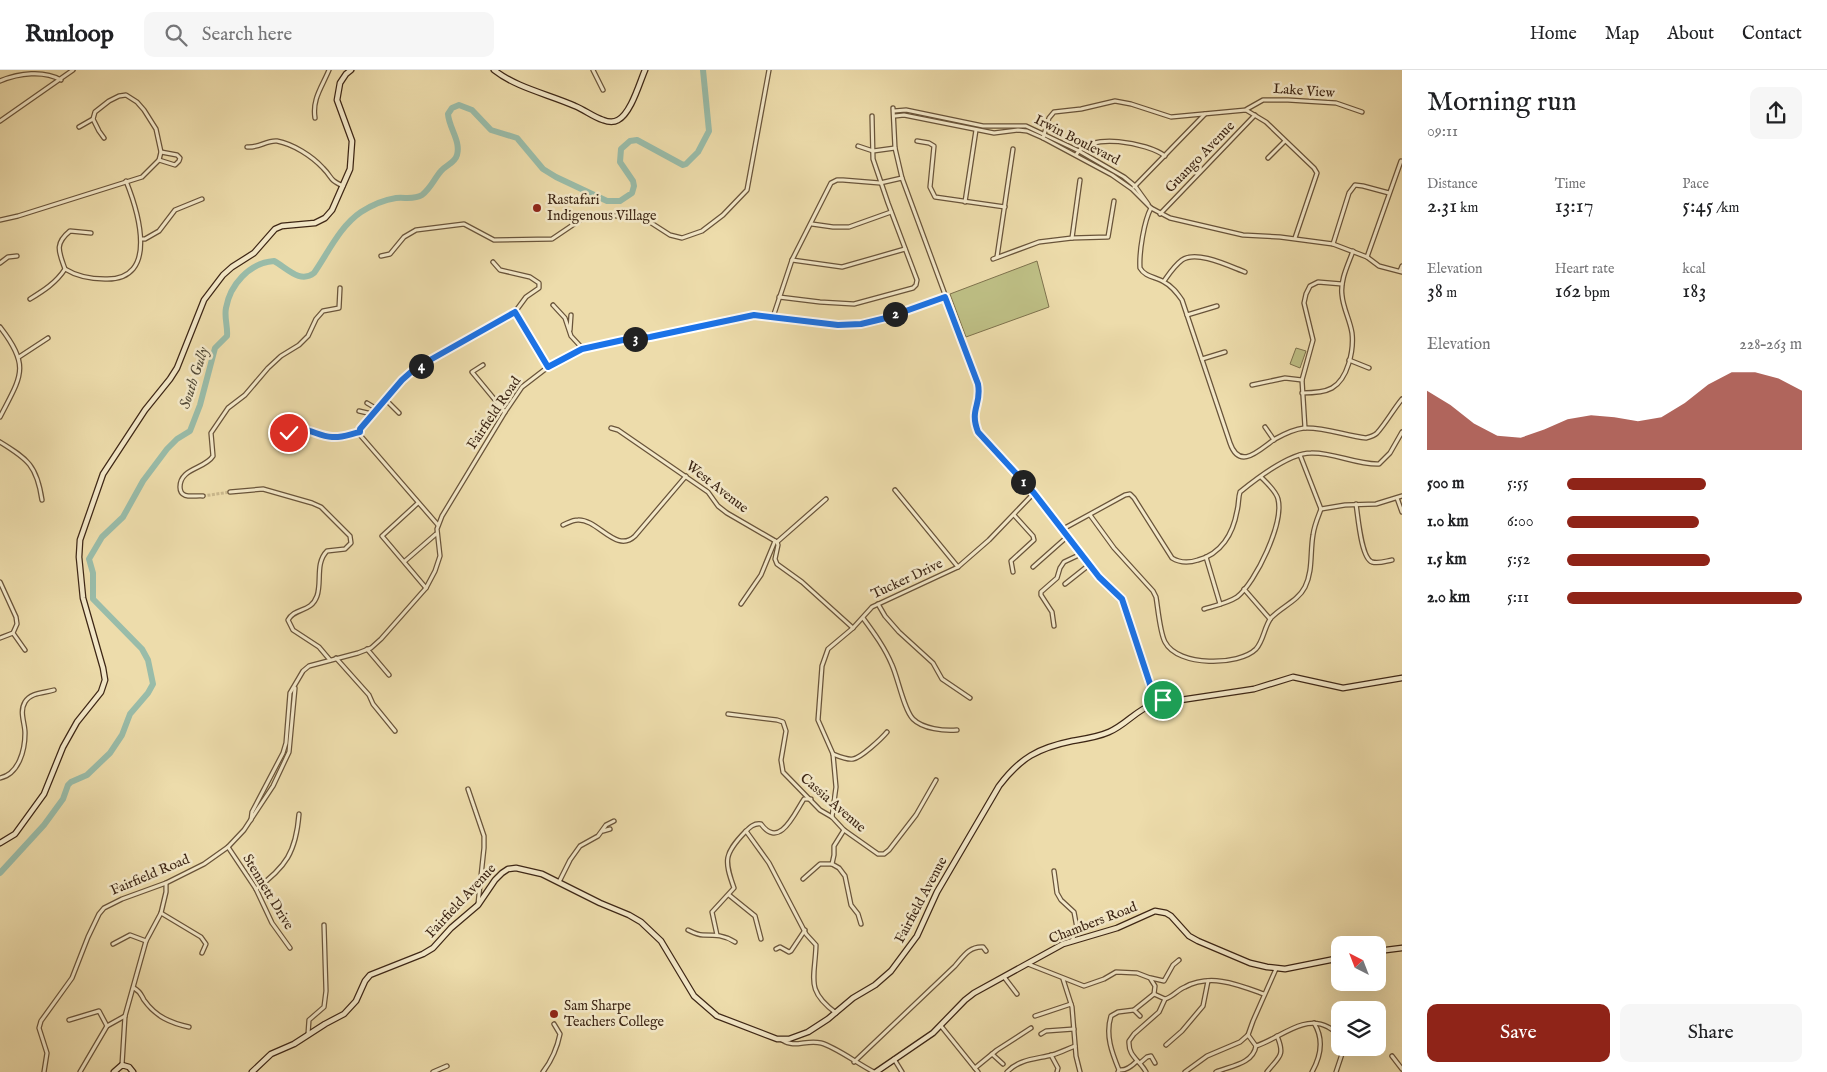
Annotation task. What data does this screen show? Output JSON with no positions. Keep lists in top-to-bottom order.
{
  "streets": {
    "street": [
      "Lake View",
      "Irwin Boulevard",
      "Guango Avenue",
      "Fairfield Road",
      "West Avenue",
      "Tucker Drive",
      "Cassia Avenue",
      "Stennett Drive",
      "Fairfield Avenue",
      "Chambers Road"
    ]
  },
  "crossings": [
    ["Lake View", "Irwin Boulevard"],
    ["Irwin Boulevard", "Guango Avenue"],
    ["Fairfield Road", "Stennett Drive"],
    ["Tucker Drive", "Cassia Avenue"]
  ],
  "water": ["South Gully"],
  "places": ["Rastafari Indigenous Village", "Sam Sharpe Teachers College"],
  "north": "top left",
  "page": {
    "header": "Runloop",
    "search": "Search here",
    "nav": [
      "Home",
      "Map",
      "About",
      "Contact"
    ],
    "heading": ["Morning run", "09:11"],
    "stats": [
      ["Distance", "2.31 km"],
      ["Time", "13:17"],
      ["Pace", "5:45 /km"],
      ["Elevation", "38 m"],
      ["Heart rate", "162 bpm"],
      ["kcal", "183"]
    ],
    "pins": [
      "2",
      "3",
      "4",
      "1"
    ],
    "chart": ["Elevation", "228–263 m"],
    "list": [
      {
        "name": "500 m",
        "note": "5:55"
      },
      {
        "name": "1.0 km",
        "note": "6:00"
      },
      {
        "name": "1.5 km",
        "note": "5:52"
      },
      {
        "name": "2.0 km",
        "note": "5:11"
      }
    ],
    "buttons": ["Save", "Share"]
  }
}
